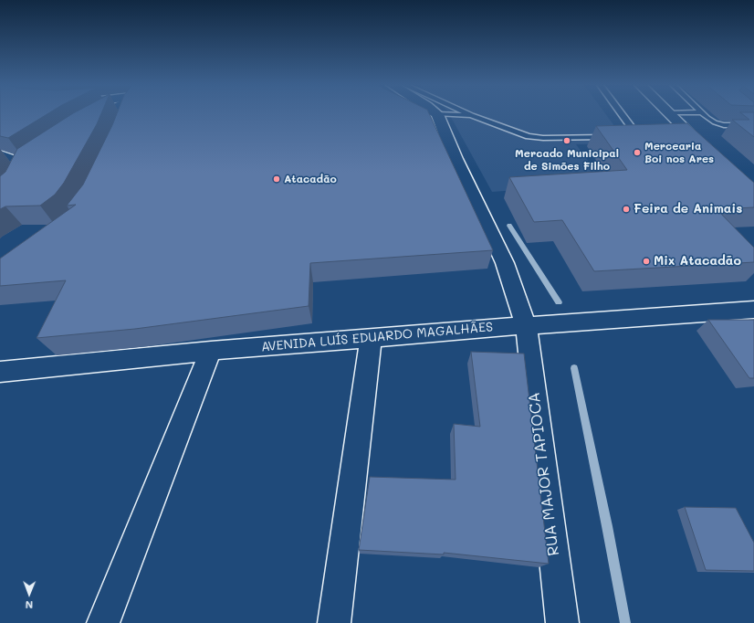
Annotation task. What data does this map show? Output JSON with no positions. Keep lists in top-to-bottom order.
{
  "streets": {
    "street": ["AVENIDA LUÍS EDUARDO MAGALHÃES", "RUA MAJOR TAPIOCA"]
  },
  "crossings": [
    ["AVENIDA LUÍS EDUARDO MAGALHÃES", "RUA MAJOR TAPIOCA"]
  ],
  "places": [
    "Mercado Municipal de Simões Filho",
    "Mercearia Boi nos Ares",
    "Atacadão",
    "Feira de Animais",
    "Mix Atacadão"
  ],
  "north": "bottom"
}
